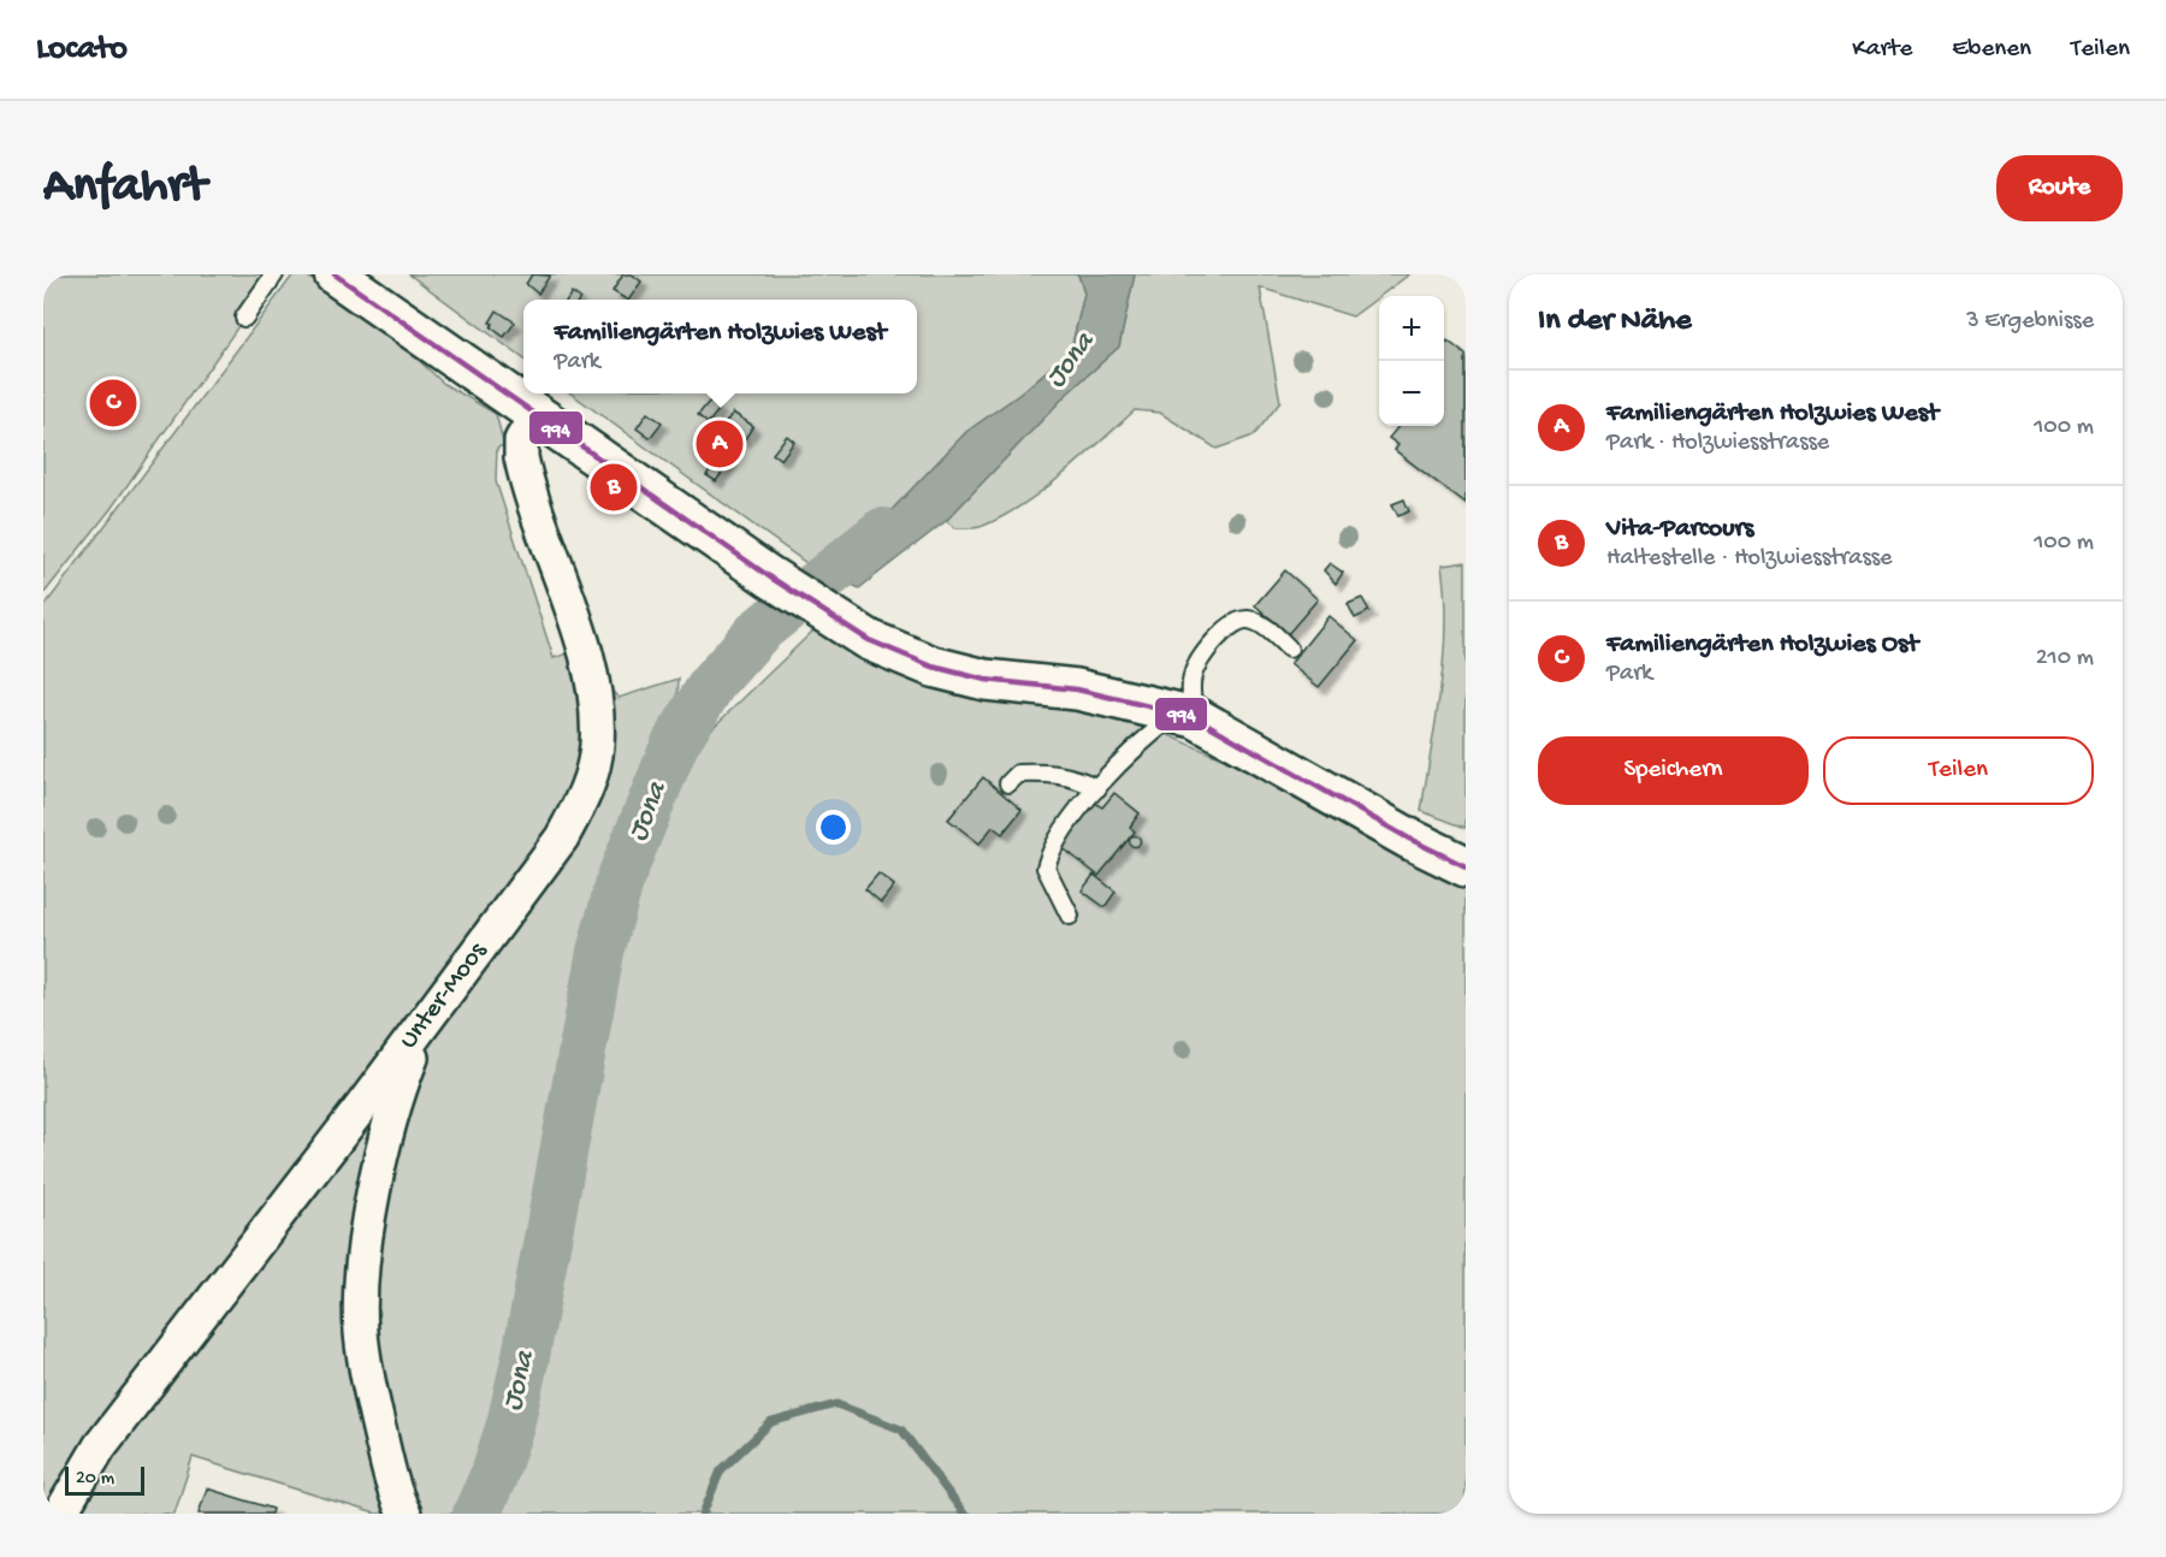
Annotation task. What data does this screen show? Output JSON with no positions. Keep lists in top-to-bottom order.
{
  "streets": {
    "street": ["Unter-Moos"]
  },
  "water": ["Jona"],
  "lines": ["transit line 994"],
  "scale_bar": "20 m",
  "page": {
    "header": "Locato",
    "nav": ["Karte", "Ebenen", "Teilen"],
    "buttons": [
      "Route",
      ["Speichern", "Teilen"]
    ],
    "title": "Anfahrt",
    "heading": ["In der Nähe", "3 Ergebnisse"],
    "map_buttons": ["+", "−"],
    "popup": ["Familiengärten Holzwies West", "Park"],
    "list": [
      {
        "mark": "A",
        "name": "Familiengärten Holzwies West",
        "note": "Park · Holzwiesstrasse",
        "value": "100 m"
      },
      {
        "mark": "B",
        "name": "Vita-Parcours",
        "note": "Haltestelle · Holzwiesstrasse",
        "value": "100 m"
      },
      {
        "mark": "C",
        "name": "Familiengärten Holzwies Ost",
        "note": "Park",
        "value": "210 m"
      }
    ],
    "pins": ["C", "A", "B"],
    "scale": "20 m"
  }
}
